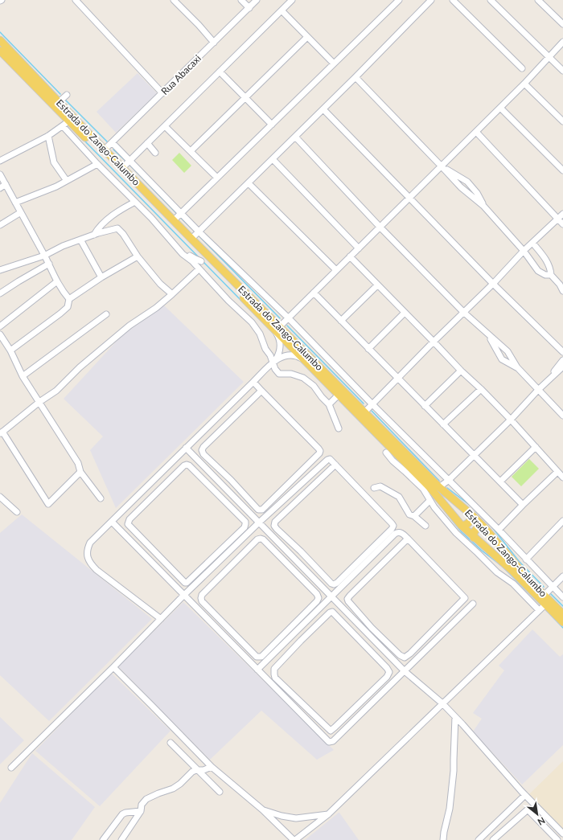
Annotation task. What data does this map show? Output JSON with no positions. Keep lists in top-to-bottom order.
{
  "streets": {
    "main road": ["Estrada do Zango-Calumbo"],
    "street": ["Rua Abacaxi"]
  },
  "crossings": [
    ["Rua Abacaxi", "Estrada do Zango-Calumbo"]
  ],
  "north": "bottom right"
}
